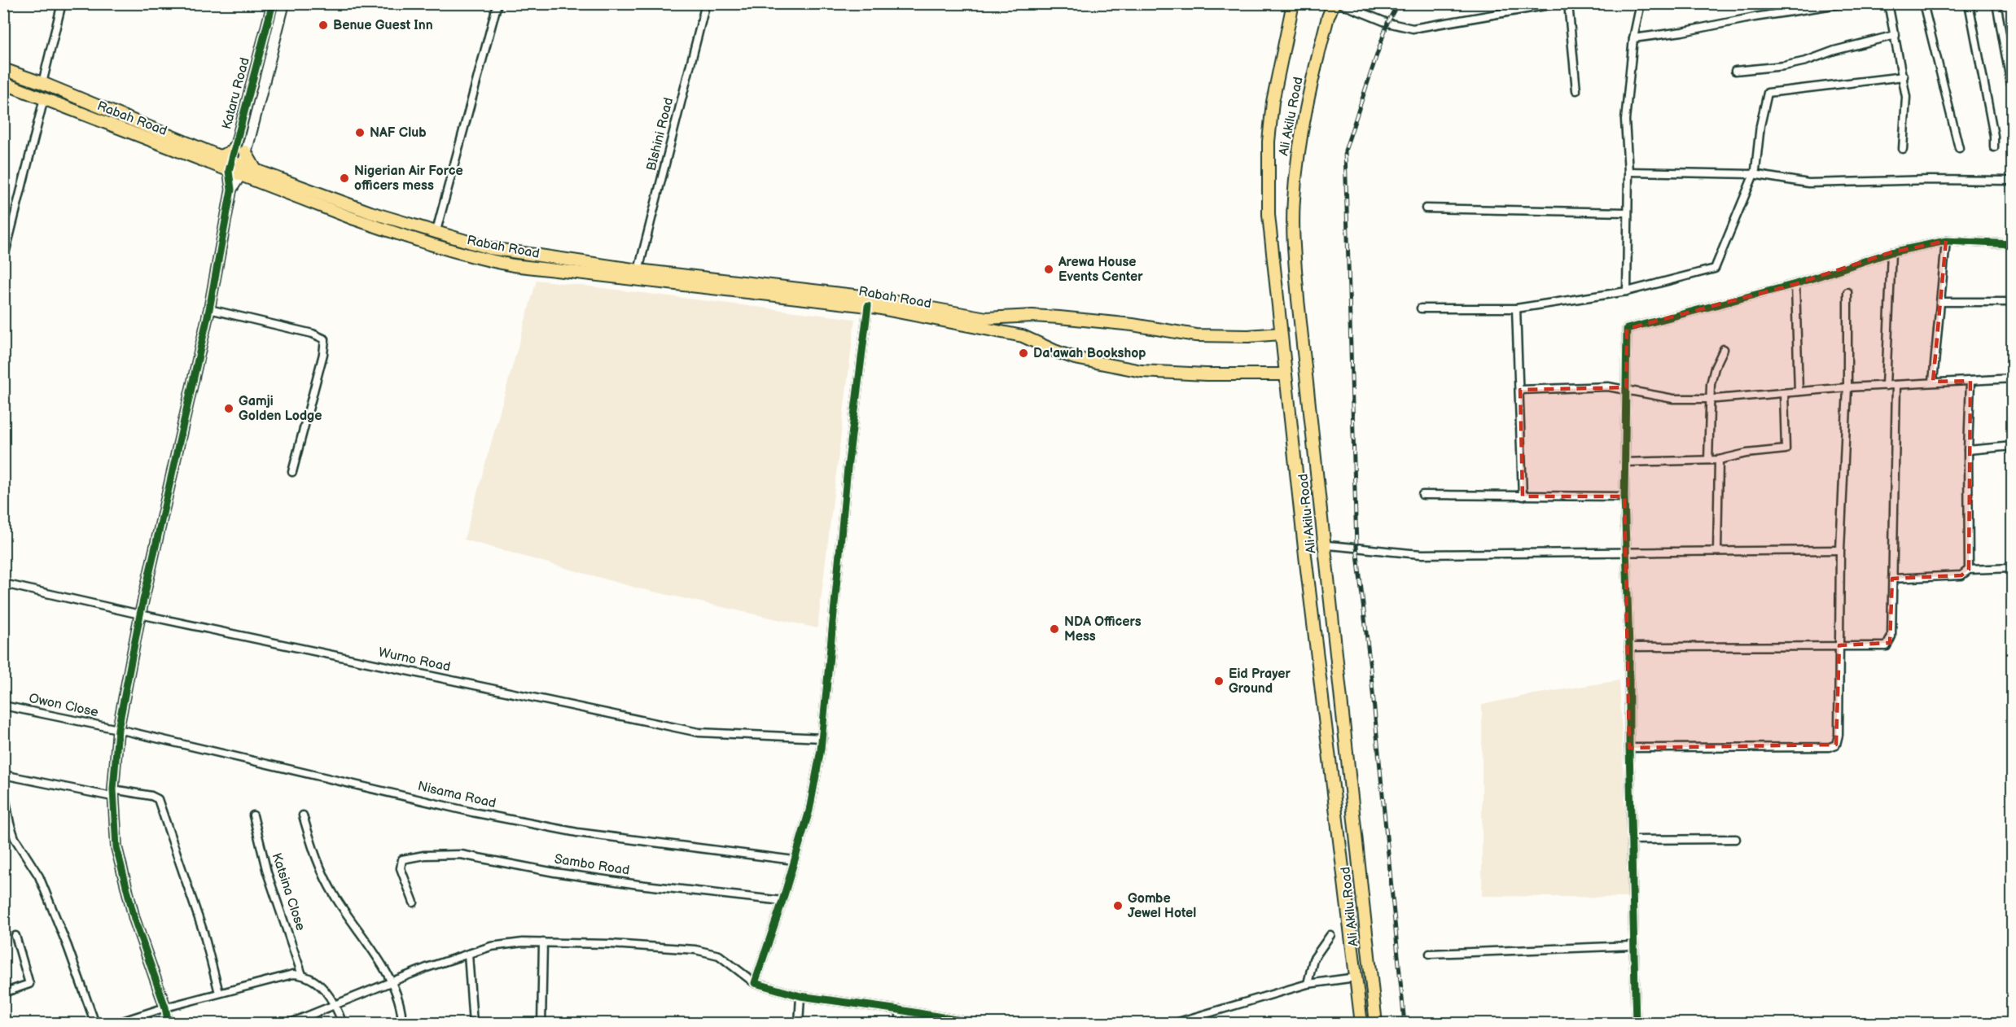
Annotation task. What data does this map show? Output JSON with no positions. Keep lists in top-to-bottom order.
{
  "streets": {
    "main road": ["Ali Akilu Road", "Rabah Road"],
    "street": [
      "Kataru Road",
      "BIshini Road",
      "Wurno Road",
      "Owon Close",
      "Nisama Road",
      "Sambo Road",
      "Katsina Close"
    ]
  },
  "crossings": [
    ["Kataru Road", "Rabah Road"],
    ["Kataru Road", "Wurno Road"],
    ["Kataru Road", "Owon Close"],
    ["Kataru Road", "Nisama Road"],
    ["Ali Akilu Road", "Rabah Road"],
    ["Rabah Road", "BIshini Road"],
    ["Owon Close", "Nisama Road"]
  ],
  "places": [
    "Benue Guest Inn",
    "NAF Club",
    "Nigerian Air Force officers mess",
    "Arewa House Events Center",
    "Da'awah Bookshop",
    "Gamji Golden Lodge",
    "NDA Officers Mess",
    "Eid Prayer Ground",
    "Gombe Jewel Hotel"
  ]
}
